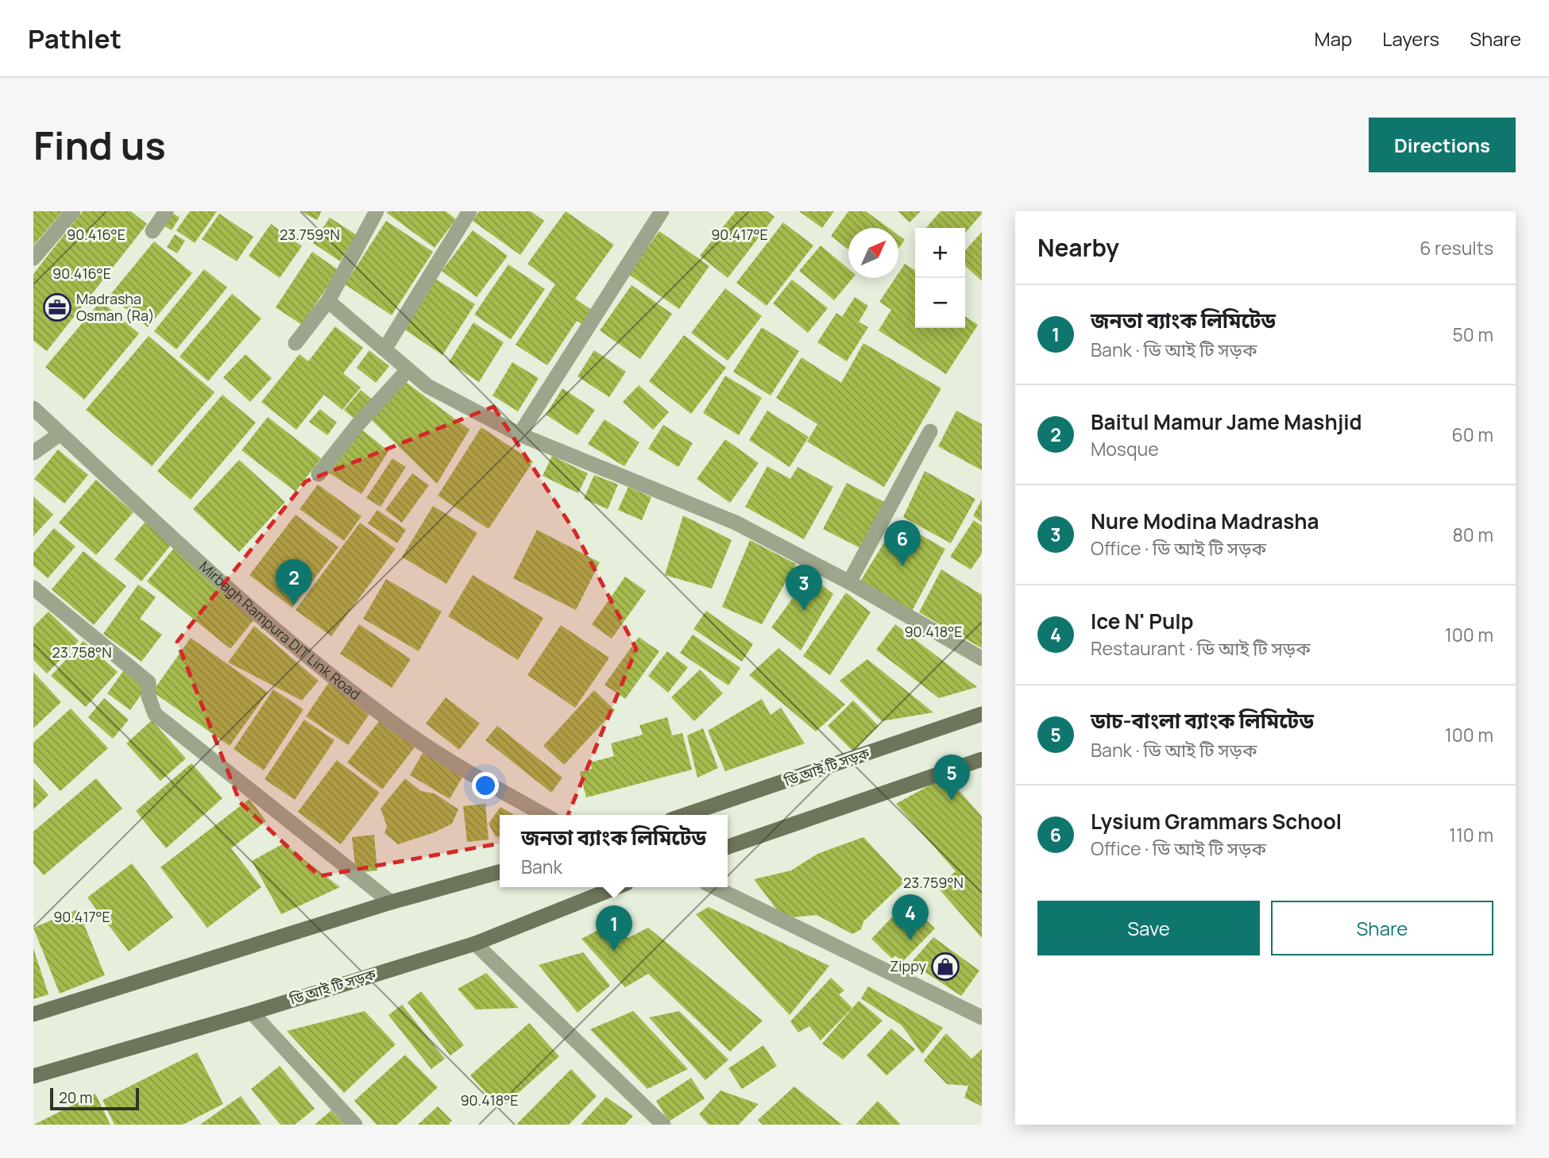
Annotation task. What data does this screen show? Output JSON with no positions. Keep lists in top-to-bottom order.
{
  "streets": {
    "main road": ["ডি আই টি সড়ক"],
    "street": ["Mirbagh Rampura DIT Link Road"]
  },
  "places": {
    "office": ["Madrasha Osman (Ra)"],
    "shop": ["Zippy"]
  },
  "scale_bar": "20 m",
  "north": "top right",
  "page": {
    "header": "Pathlet",
    "nav": ["Map", "Layers", "Share"],
    "buttons": [
      "Directions",
      ["Save", "Share"]
    ],
    "title": "Find us",
    "heading": ["Nearby", "6 results"],
    "map_buttons": ["+", "−"],
    "list": [
      {
        "mark": "1",
        "name": "জনতা ব্যাংক লিমিটেড",
        "note": "Bank · ডি আই টি সড়ক",
        "value": "50 m"
      },
      {
        "mark": "2",
        "name": "Baitul Mamur Jame Mashjid",
        "note": "Mosque",
        "value": "60 m"
      },
      {
        "mark": "3",
        "name": "Nure Modina Madrasha",
        "note": "Office · ডি আই টি সড়ক",
        "value": "80 m"
      },
      {
        "mark": "4",
        "name": "Ice N' Pulp",
        "note": "Restaurant · ডি আই টি সড়ক",
        "value": "100 m"
      },
      {
        "mark": "5",
        "name": "ডাচ-বাংলা ব্যাংক লিমিটেড",
        "note": "Bank · ডি আই টি সড়ক",
        "value": "100 m"
      },
      {
        "mark": "6",
        "name": "Lysium Grammars School",
        "note": "Office · ডি আই টি সড়ক",
        "value": "110 m"
      }
    ],
    "pins": [
      "6",
      "2",
      "3",
      "5",
      "4",
      "1"
    ],
    "popup": ["জনতা ব্যাংক লিমিটেড", "Bank"],
    "scale": "20 m"
  },
  "coordinates": [
    "90.416°E",
    "23.759°N",
    "90.417°E",
    "90.418°E",
    "23.758°N"
  ]
}
